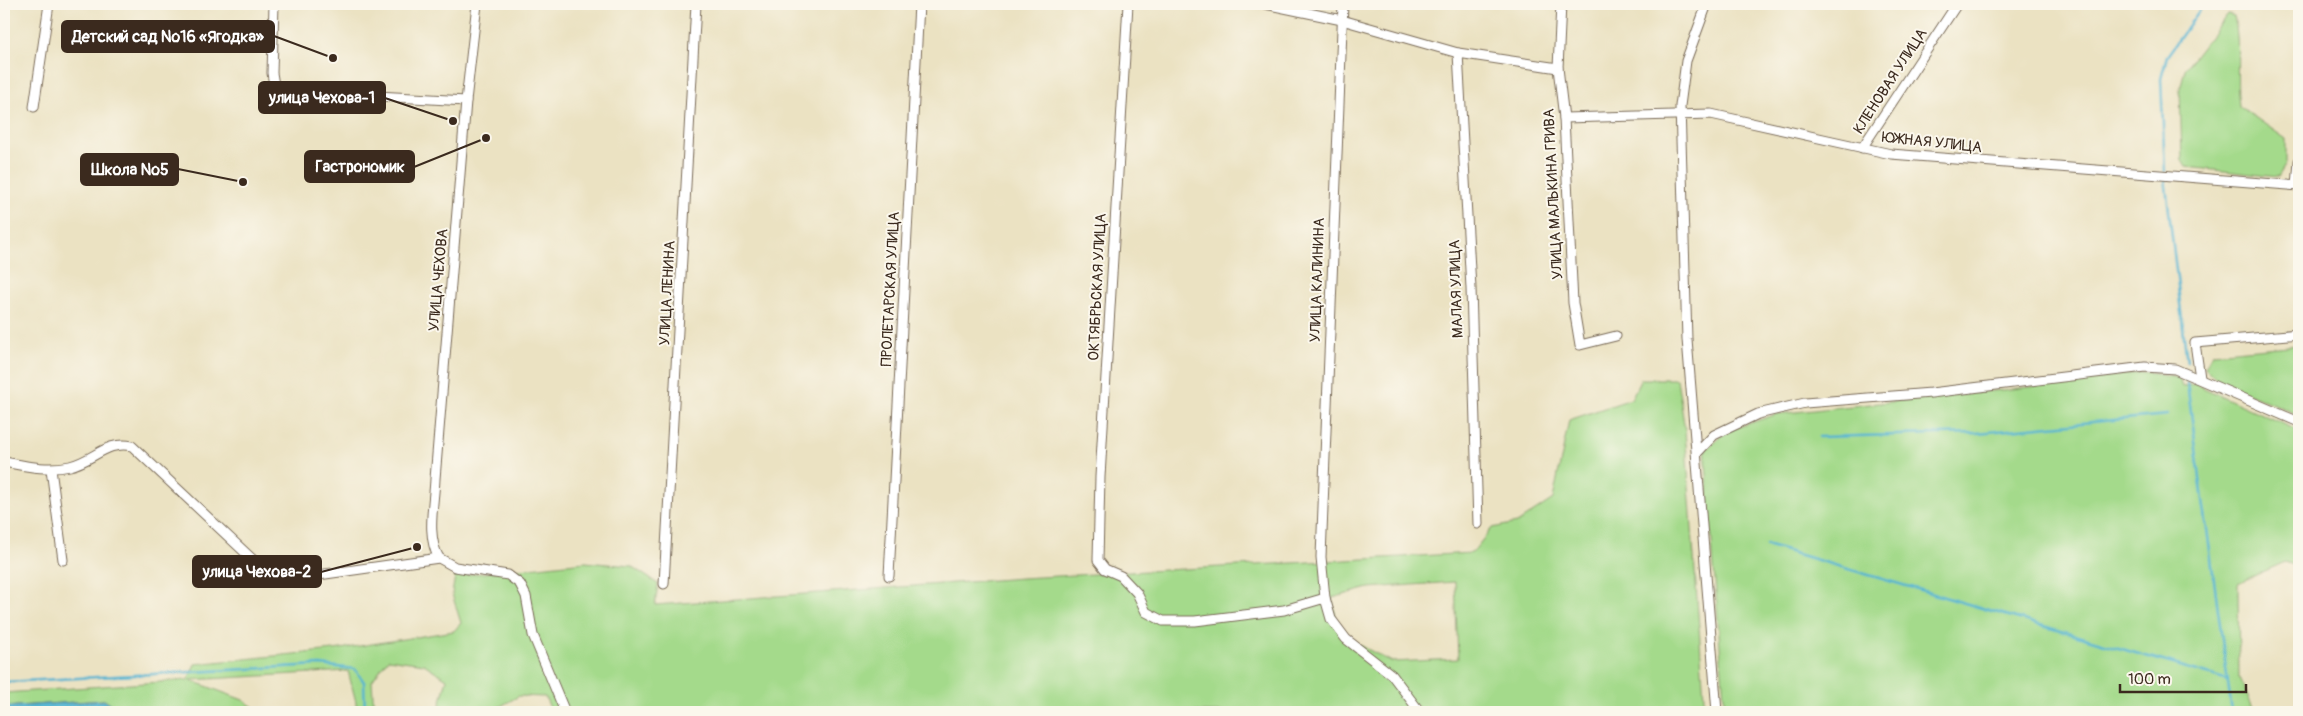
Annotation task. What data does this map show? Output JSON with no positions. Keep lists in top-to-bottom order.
{
  "streets": {
    "street": [
      "КЛЕНОВАЯ УЛИЦА",
      "ЮЖНАЯ УЛИЦА",
      "УЛИЦА МАЛЬКИНА ГРИВА",
      "УЛИЦА ЧЕХОВА",
      "УЛИЦА КАЛИНИНА",
      "ОКТЯБРЬСКАЯ УЛИЦА",
      "ПРОЛЕТАРСКАЯ УЛИЦА",
      "МАЛАЯ УЛИЦА",
      "УЛИЦА ЛЕНИНА"
    ]
  },
  "crossings": [
    ["КЛЕНОВАЯ УЛИЦА", "ЮЖНАЯ УЛИЦА"],
    ["ЮЖНАЯ УЛИЦА", "УЛИЦА МАЛЬКИНА ГРИВА"],
    ["УЛИЦА КАЛИНИНА", "ОКТЯБРЬСКАЯ УЛИЦА"]
  ],
  "places": [
    "Детский сад №16 «Ягодка»",
    "улица Чехова-1",
    "Гастрономик",
    "Школа №5",
    "улица Чехова-2"
  ],
  "scale_bar": "100 m"
}
